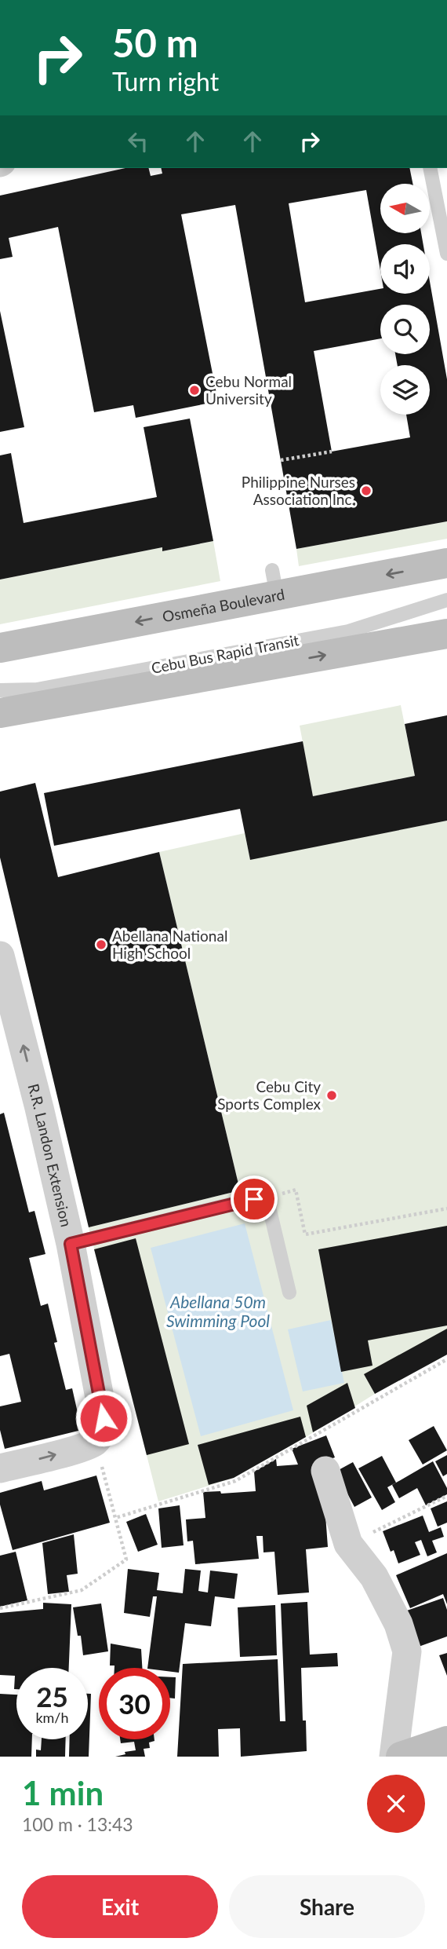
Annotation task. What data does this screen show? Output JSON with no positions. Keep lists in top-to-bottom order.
{
  "streets": {
    "main road": ["Osmeña Boulevard"],
    "street": ["R.R. Landon Extension"],
    "lane": ["Cebu Bus Rapid Transit"]
  },
  "one_way": ["R.R. Landon Extension"],
  "water": ["Abellana 50m Swimming Pool"],
  "places": [
    "Cebu Normal University",
    "Philippine Nurses Association Inc.",
    "Abellana National High School",
    "Cebu City Sports Complex"
  ],
  "north": "left",
  "page": {
    "turn": ["50 m", "Turn right"],
    "speed": "25 km/h",
    "limit": "30",
    "heading": ["1 min", "100 m · 13:43"],
    "buttons": ["Exit", "Share"]
  }
}
